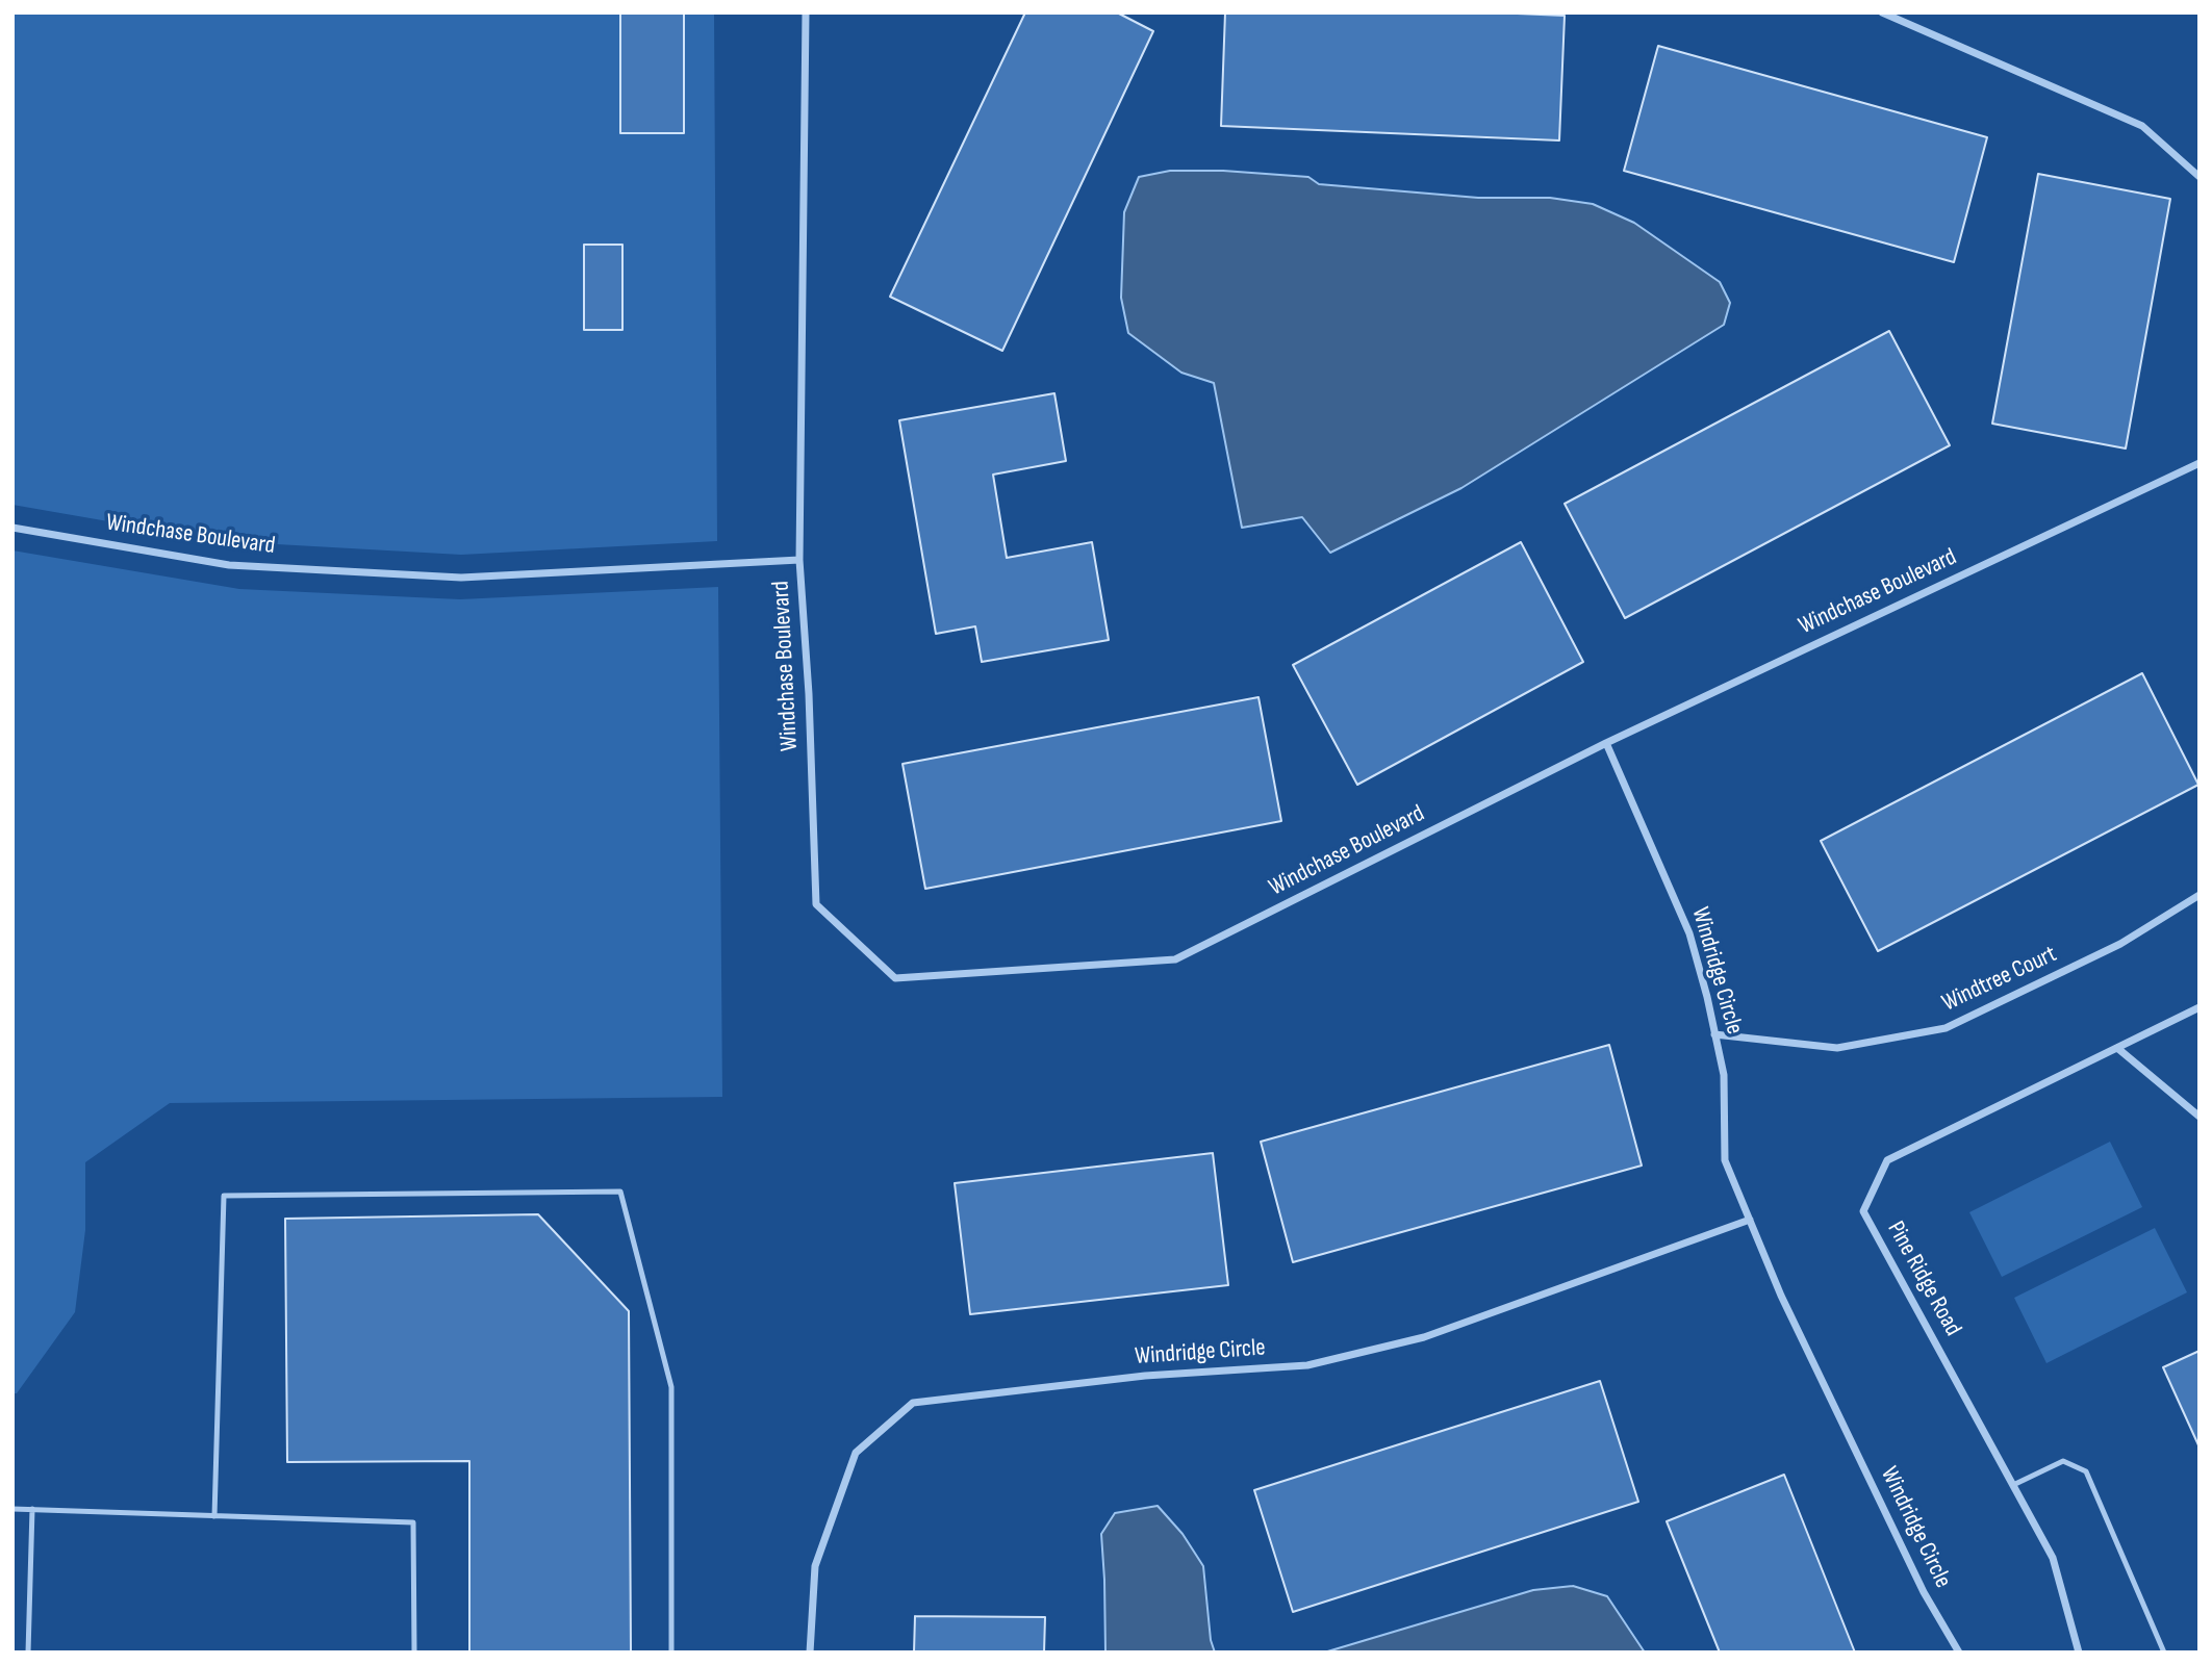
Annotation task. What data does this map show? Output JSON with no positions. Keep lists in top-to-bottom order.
{
  "streets": {
    "street": [
      "Windchase Boulevard",
      "Windridge Circle",
      "Windtree Court",
      "Pine Ridge Road"
    ]
  },
  "crossings": [
    ["Windchase Boulevard", "Windridge Circle"],
    ["Windridge Circle", "Windtree Court"]
  ]
}
